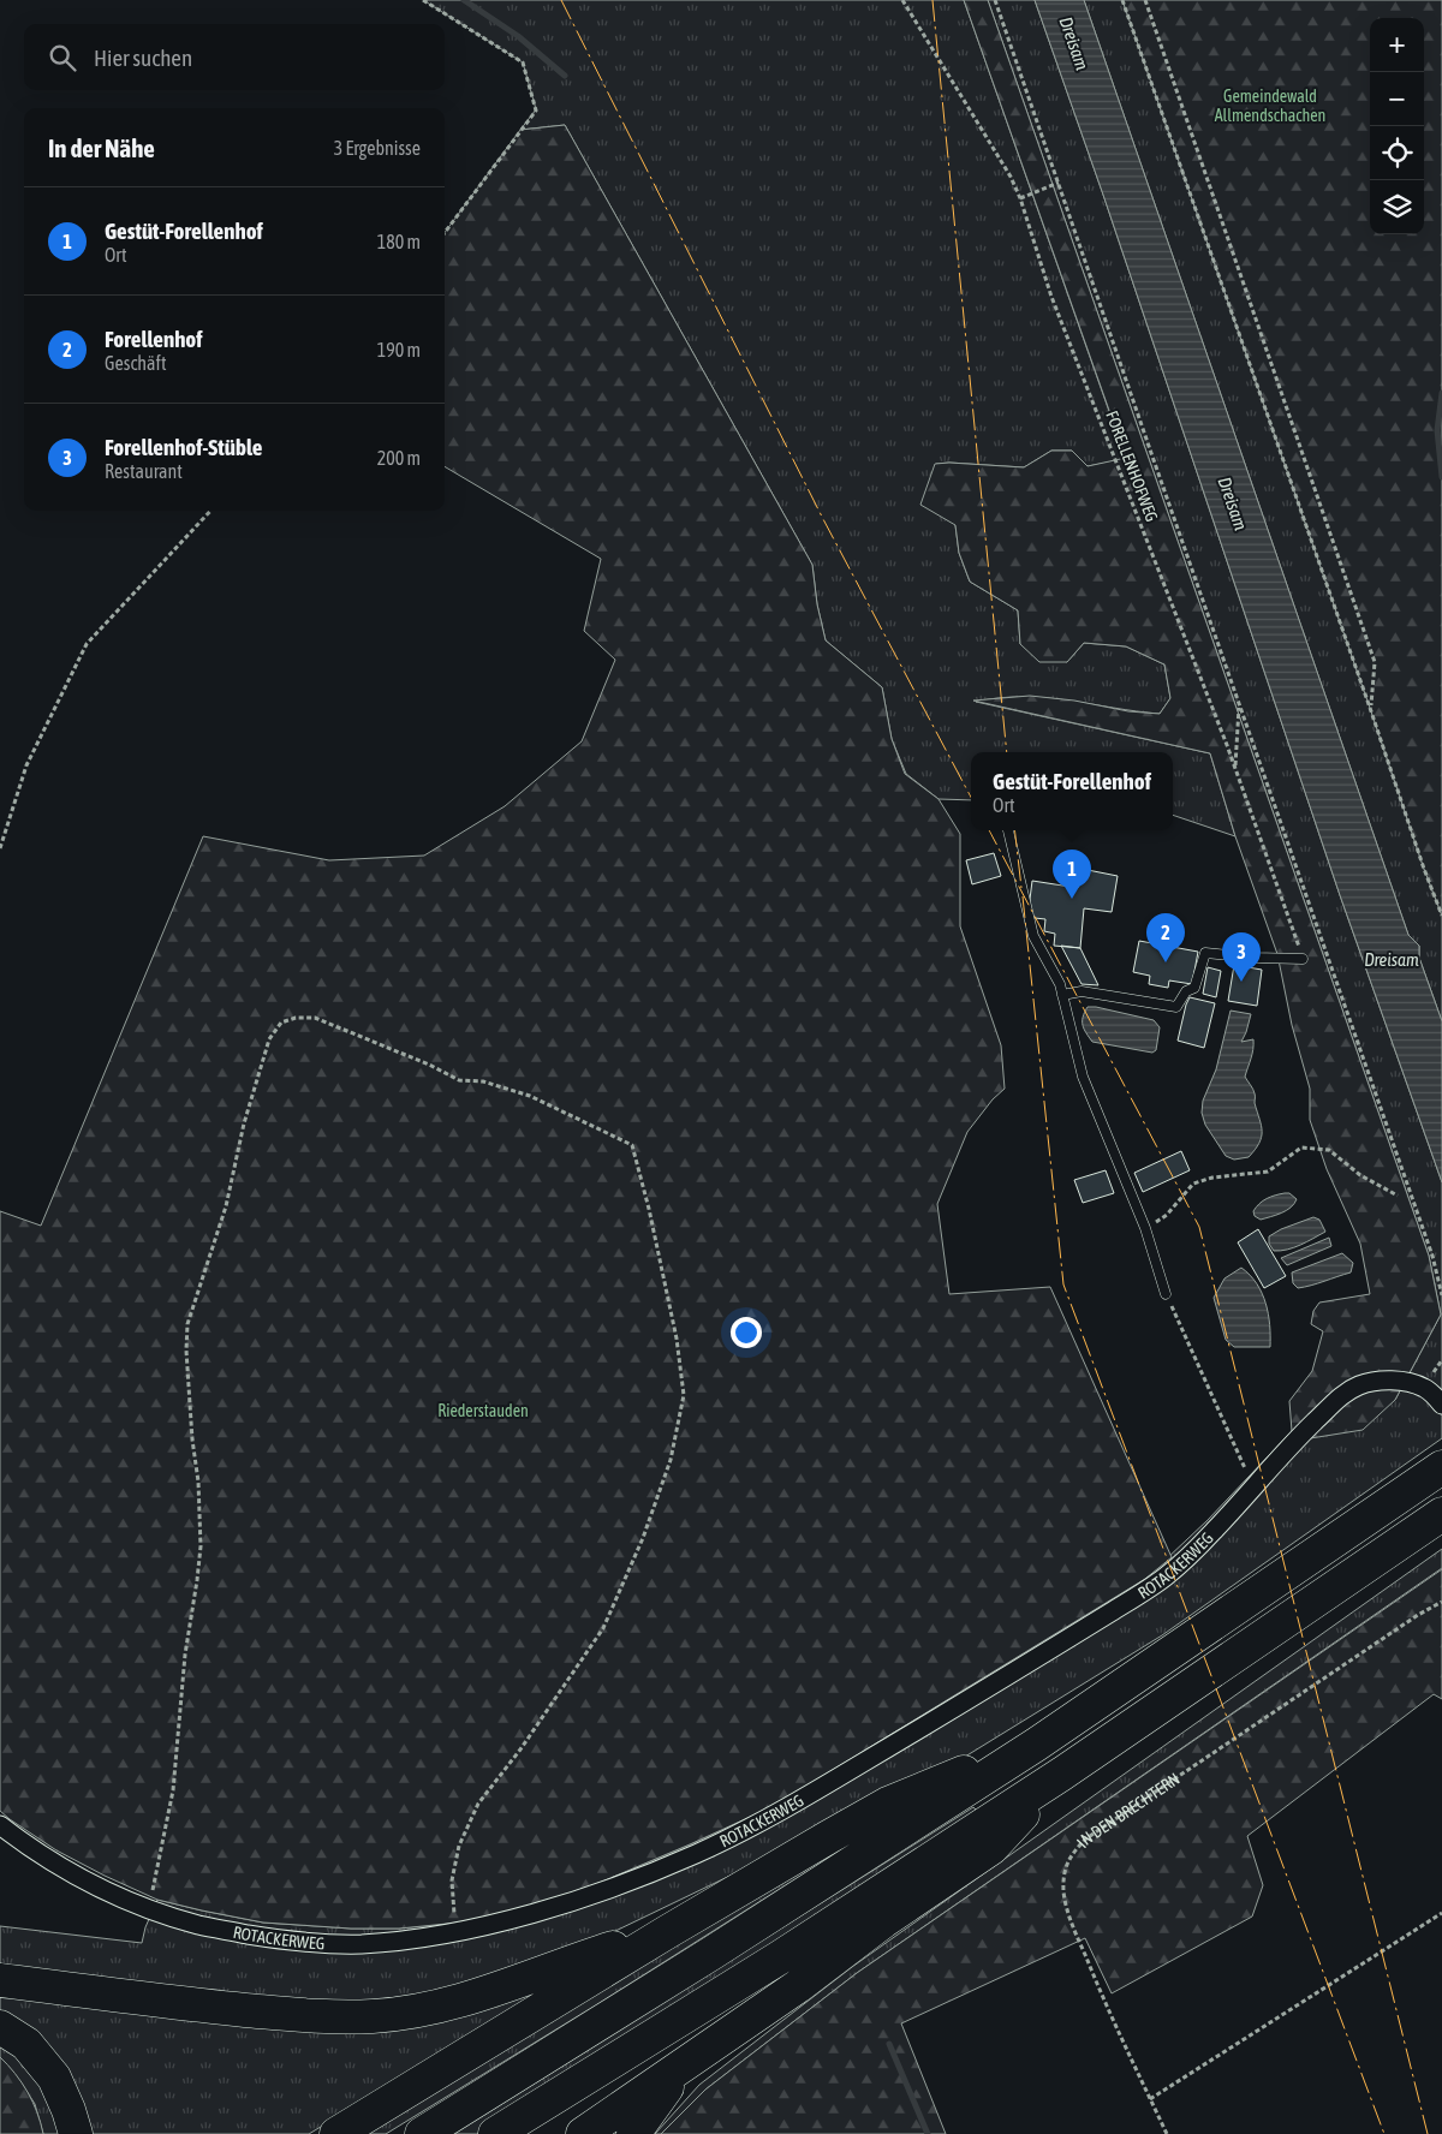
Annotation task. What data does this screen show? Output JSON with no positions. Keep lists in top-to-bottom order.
{
  "streets": {
    "street": ["ROTACKERWEG"],
    "path": ["FORELLENHOFWEG", "IN DEN BRECHTERN"]
  },
  "water": ["Dreisam"],
  "parks": ["Gemeindewald Allmendschachen", "Riederstauden"],
  "page": {
    "map_buttons": ["+", "−"],
    "search": "Hier suchen",
    "heading": ["In der Nähe", "3 Ergebnisse"],
    "list": [
      {
        "mark": "1",
        "name": "Gestüt-Forellenhof",
        "note": "Ort",
        "value": "180 m"
      },
      {
        "mark": "2",
        "name": "Forellenhof",
        "note": "Geschäft",
        "value": "190 m"
      },
      {
        "mark": "3",
        "name": "Forellenhof-Stüble",
        "note": "Restaurant",
        "value": "200 m"
      }
    ],
    "popup": ["Gestüt-Forellenhof", "Ort"],
    "pins": ["1", "2", "3"]
  }
}
